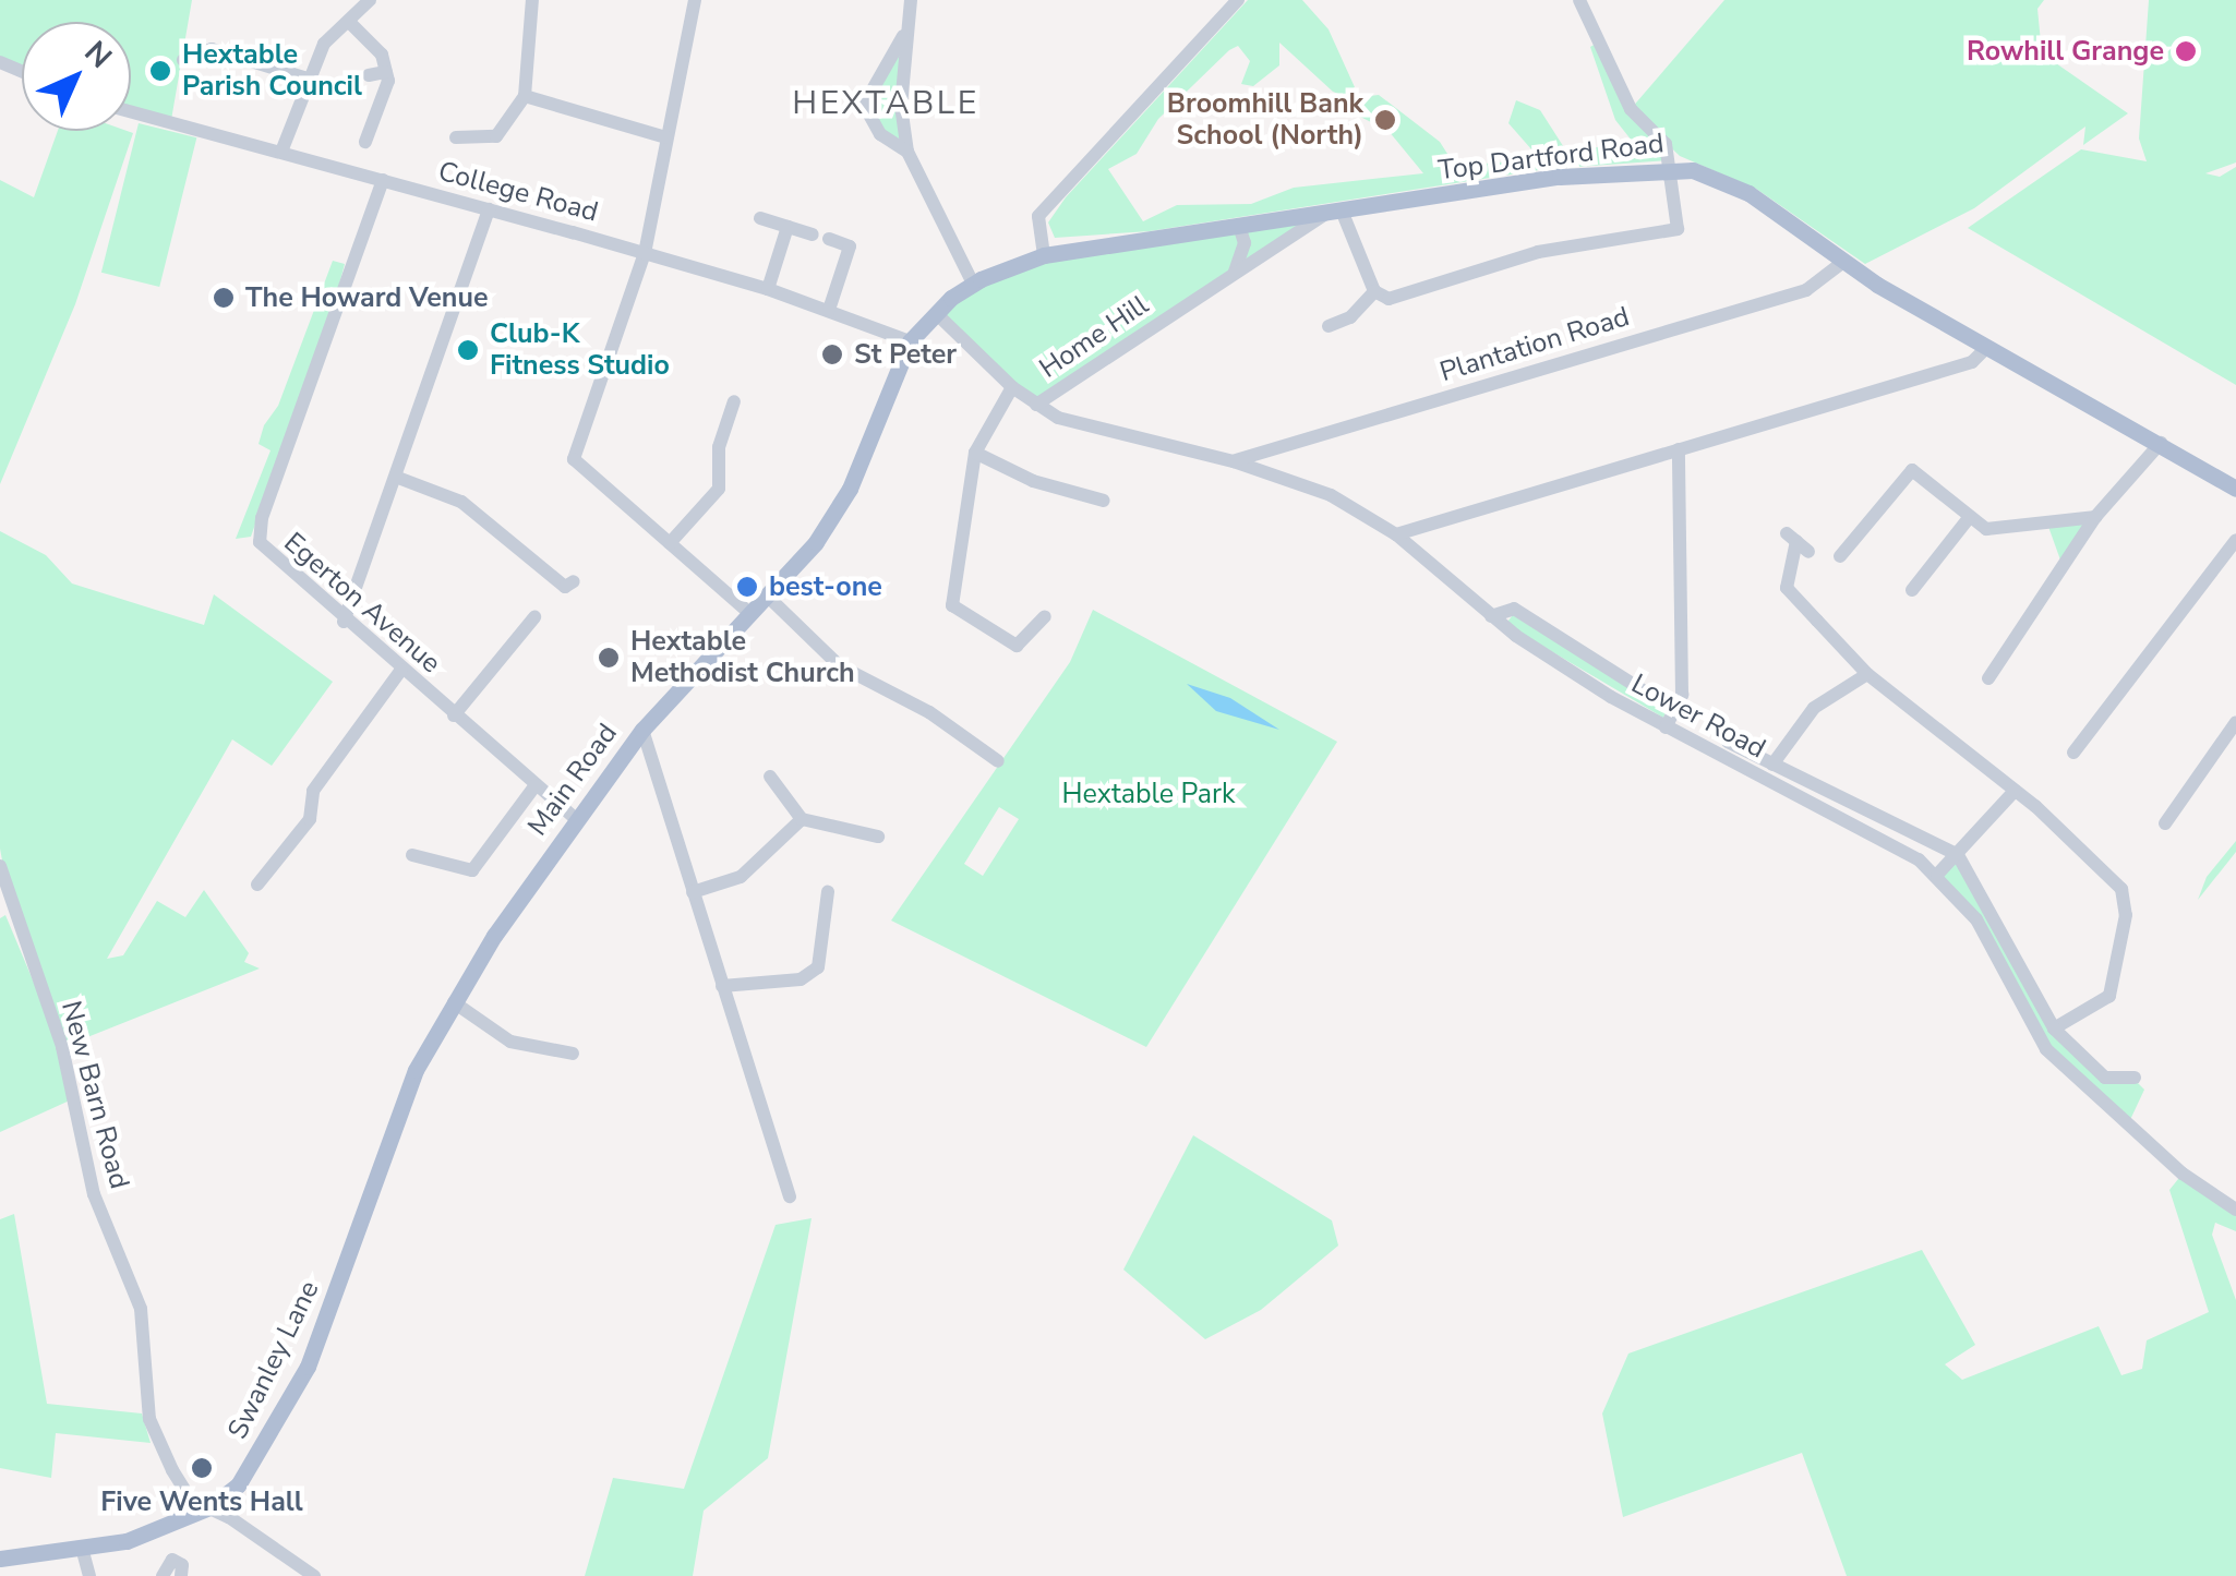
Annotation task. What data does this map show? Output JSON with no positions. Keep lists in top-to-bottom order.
{
  "streets": {
    "main road": ["Top Dartford Road", "Main Road", "Swanley Lane"],
    "street": [
      "College Road",
      "Home Hill",
      "Plantation Road",
      "Egerton Avenue",
      "Lower Road",
      "New Barn Road"
    ]
  },
  "crossings": [
    ["Top Dartford Road", "Home Hill"],
    ["Top Dartford Road", "Plantation Road"],
    ["Top Dartford Road", "Main Road"],
    ["College Road", "Egerton Avenue"],
    ["College Road", "Main Road"],
    ["Home Hill", "Lower Road"],
    ["Home Hill", "Main Road"],
    ["Plantation Road", "Lower Road"],
    ["Egerton Avenue", "Main Road"],
    ["Main Road", "Swanley Lane"],
    ["New Barn Road", "Swanley Lane"]
  ],
  "districts": ["HEXTABLE"],
  "parks": ["Hextable Park"],
  "places": [
    "Rowhill Grange",
    "Hextable Parish Council",
    "Broomhill Bank School (North)",
    "The Howard Venue",
    "Club-K Fitness Studio",
    "St Peter",
    "best-one",
    "Hextable Methodist Church",
    "Five Wents Hall"
  ],
  "north": "top right"
}
